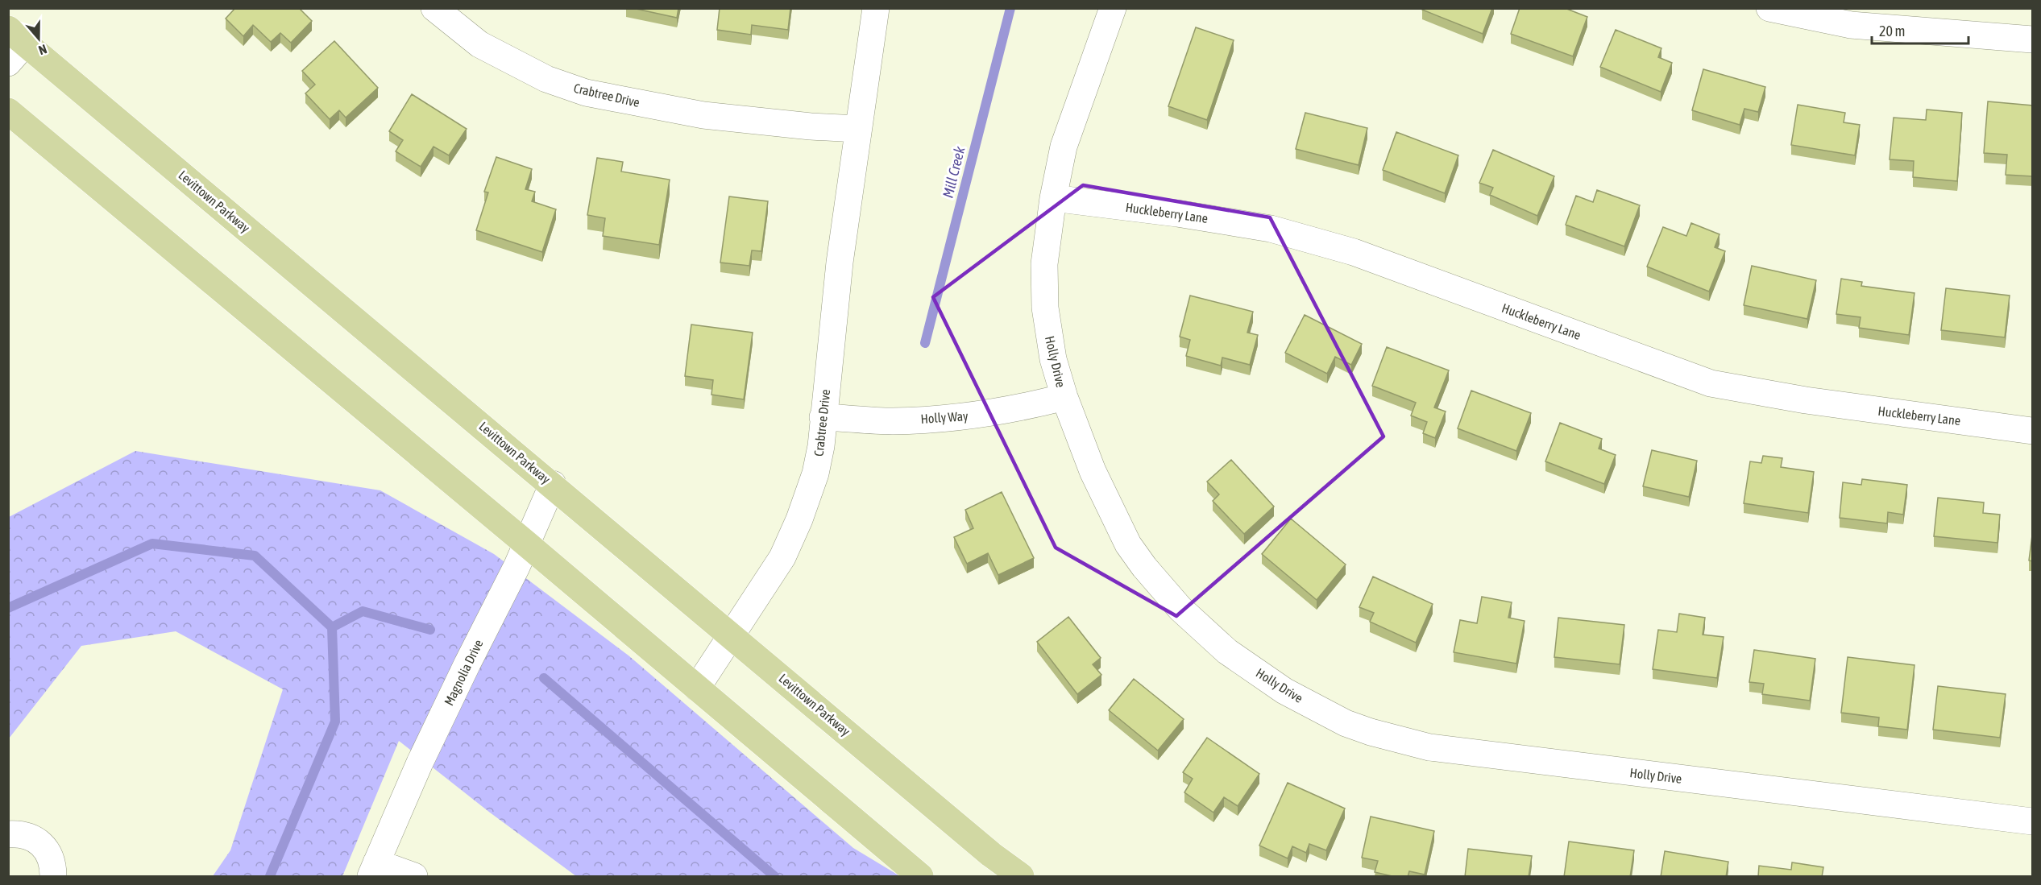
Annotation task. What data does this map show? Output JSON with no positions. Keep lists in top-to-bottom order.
{
  "streets": {
    "main road": ["Levittown Parkway"],
    "street": [
      "Crabtree Drive",
      "Huckleberry Lane",
      "Holly Drive",
      "Holly Way",
      "Magnolia Drive"
    ]
  },
  "crossings": [
    ["Crabtree Drive", "Levittown Parkway"],
    ["Crabtree Drive", "Holly Way"],
    ["Levittown Parkway", "Magnolia Drive"],
    ["Huckleberry Lane", "Holly Drive"],
    ["Holly Drive", "Holly Way"]
  ],
  "water": ["Mill Creek"],
  "scale_bar": "20 m",
  "north": "bottom"
}
